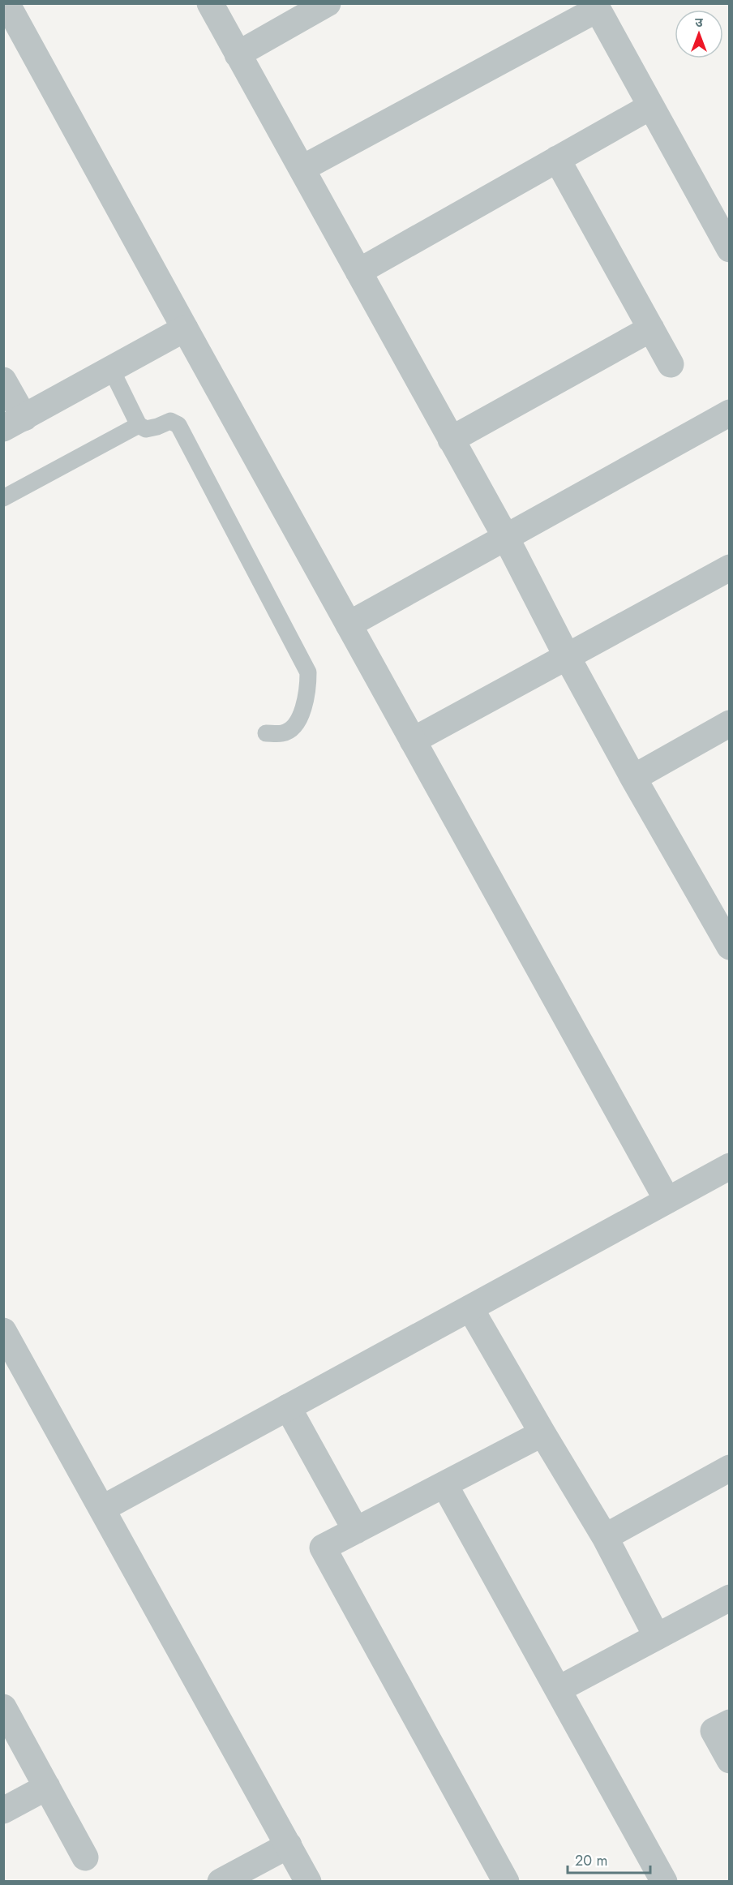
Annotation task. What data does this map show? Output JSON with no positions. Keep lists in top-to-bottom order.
{
  "scale_bar": "20 m",
  "north": "top"
}
